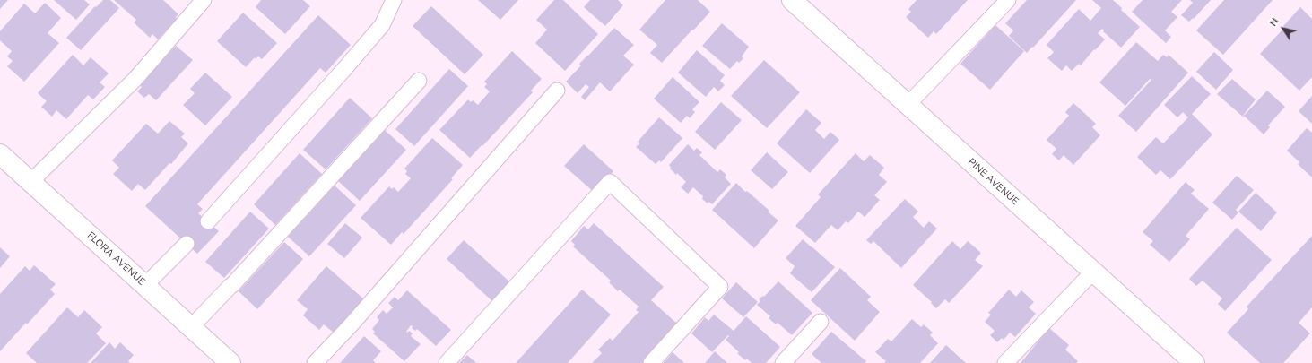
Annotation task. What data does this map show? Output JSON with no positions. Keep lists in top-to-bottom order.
{
  "streets": {
    "street": ["PINE AVENUE", "FLORA AVENUE"]
  },
  "north": "top left"
}
